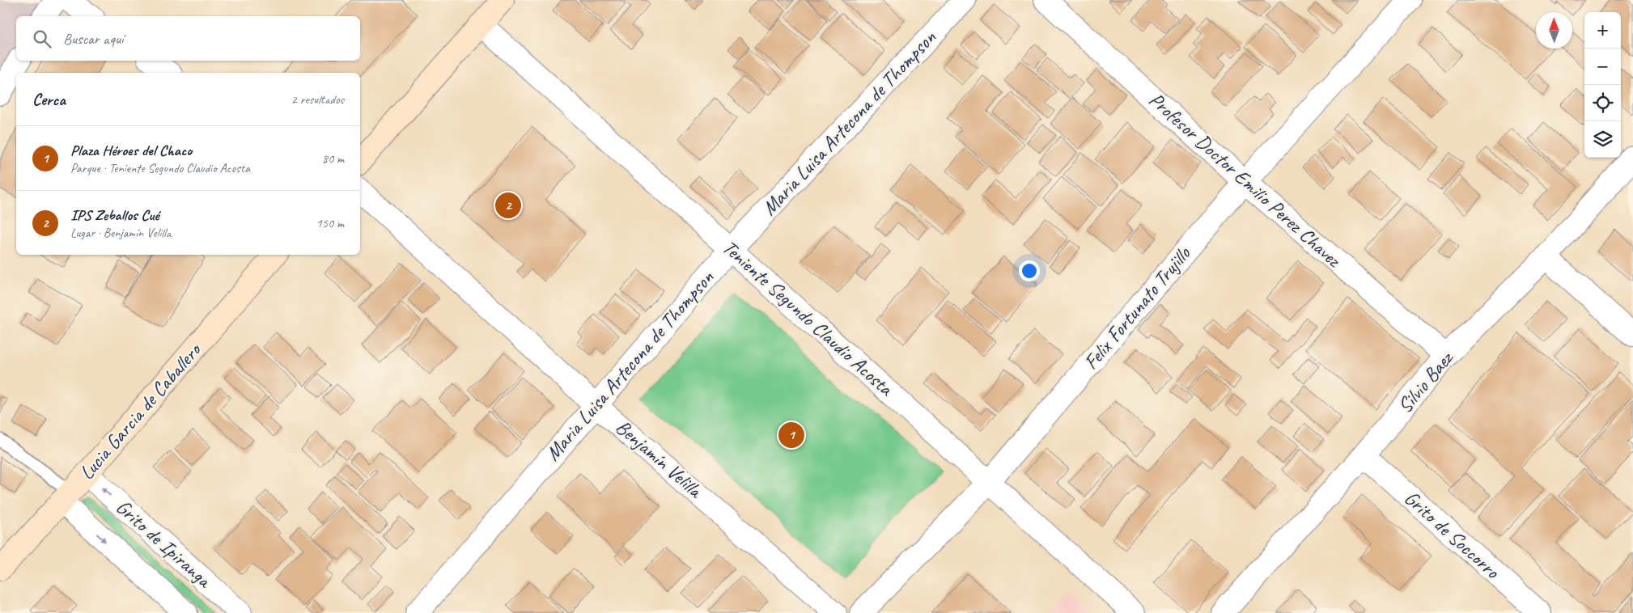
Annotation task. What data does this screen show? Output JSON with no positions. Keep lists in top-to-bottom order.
{
  "streets": {
    "street": [
      "Maria Luisa Artecona de Thompson",
      "Profesor Doctor Emilio Perez Chavez",
      "Felix Fortunato Trujillo",
      "Teniente Segundo Claudio Acosta",
      "Silvio Baez",
      "Lucia Garcia de Caballero",
      "Benjamín Velilla",
      "Grito de Soccorro",
      "Grito de Ipiranga"
    ]
  },
  "crossings": [
    ["Maria Luisa Artecona de Thompson", "Teniente Segundo Claudio Acosta"],
    ["Maria Luisa Artecona de Thompson", "Benjamín Velilla"],
    ["Profesor Doctor Emilio Perez Chavez", "Felix Fortunato Trujillo"],
    ["Profesor Doctor Emilio Perez Chavez", "Silvio Baez"],
    ["Felix Fortunato Trujillo", "Teniente Segundo Claudio Acosta"],
    ["Silvio Baez", "Grito de Soccorro"],
    ["Lucia Garcia de Caballero", "Grito de Ipiranga"]
  ],
  "north": "top",
  "page": {
    "map_buttons": ["+", "−"],
    "search": "Buscar aquí",
    "heading": ["Cerca", "2 resultados"],
    "list": [
      {
        "mark": "1",
        "name": "Plaza Héroes del Chaco",
        "note": "Parque · Teniente Segundo Claudio Acosta",
        "value": "80 m"
      },
      {
        "mark": "2",
        "name": "IPS Zeballos Cué",
        "note": "Lugar · Benjamín Velilla",
        "value": "150 m"
      }
    ],
    "pins": ["2", "1"]
  }
}
